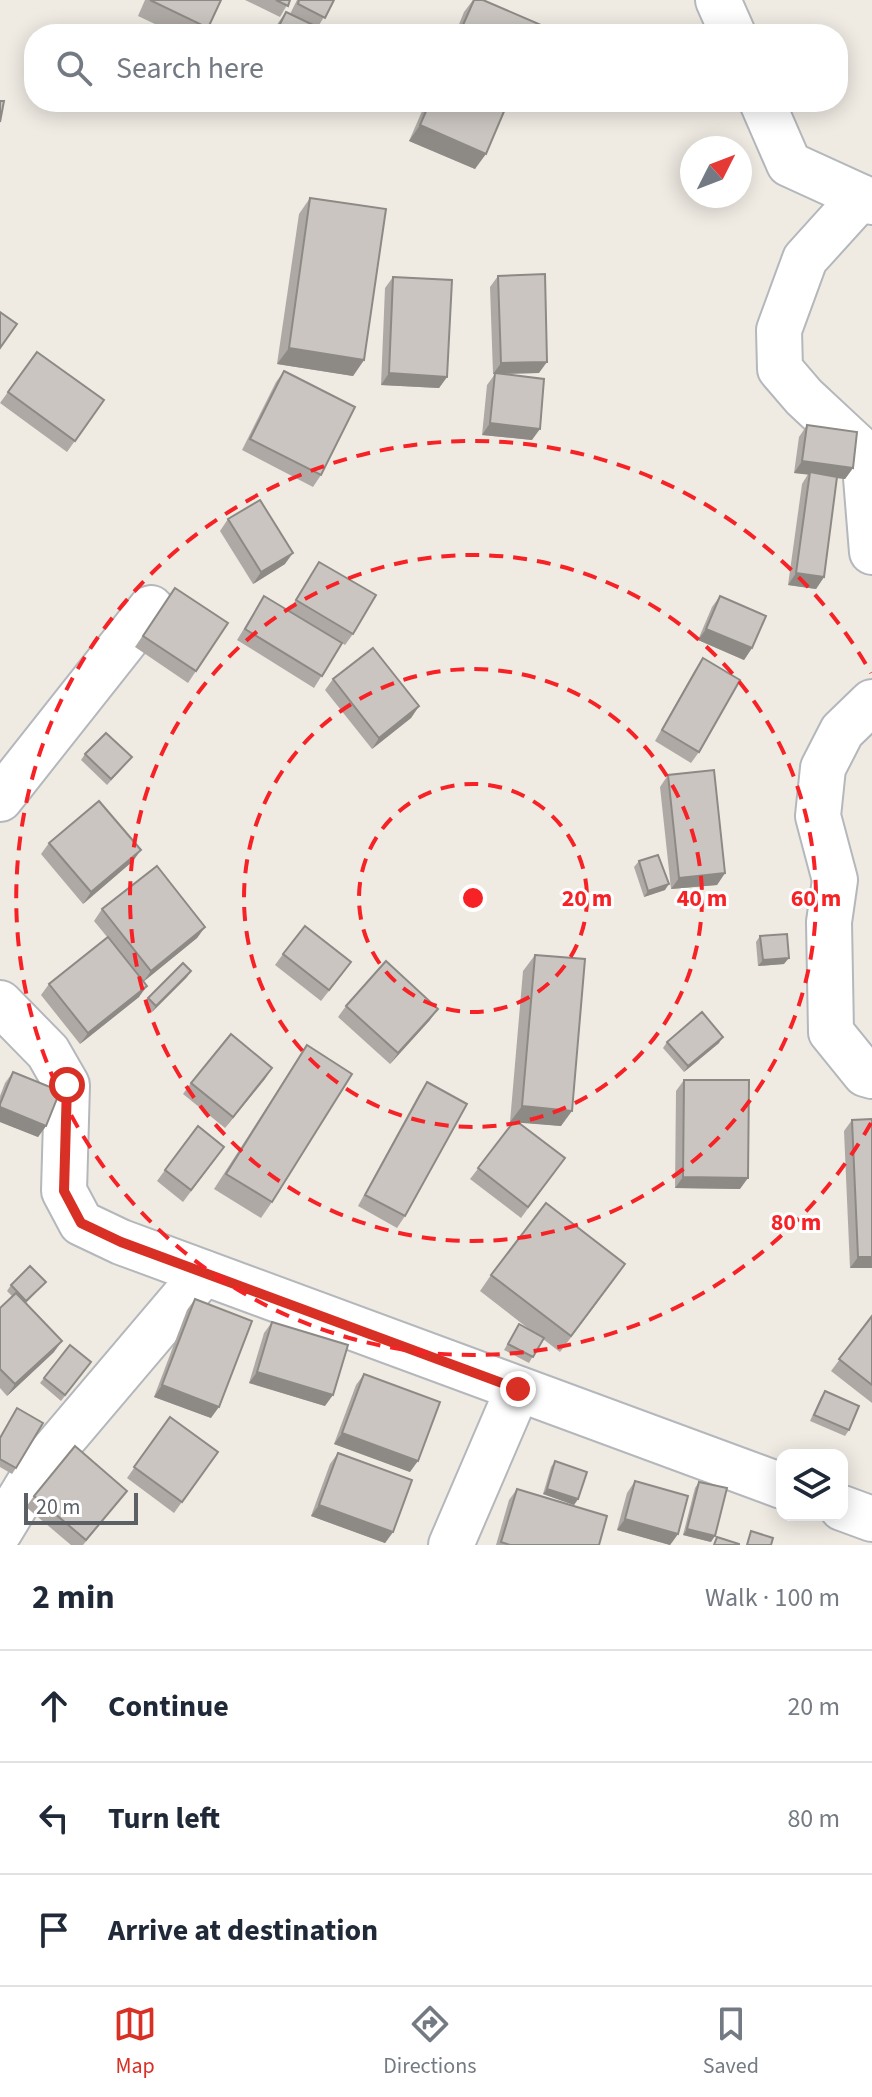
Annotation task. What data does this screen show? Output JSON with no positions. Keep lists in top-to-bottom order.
{
  "scale_bar": "20 m",
  "north": "top right",
  "page": {
    "search": "Search here",
    "scale": "20 m",
    "heading": ["2 min", "Walk · 100 m"],
    "list": [
      ["Continue", "20 m"],
      ["Turn left", "80 m"],
      "Arrive at destination"
    ],
    "nav": ["Map", "Directions", "Saved"]
  },
  "rings": [
    "20 m",
    "40 m",
    "60 m",
    "80 m"
  ]
}
